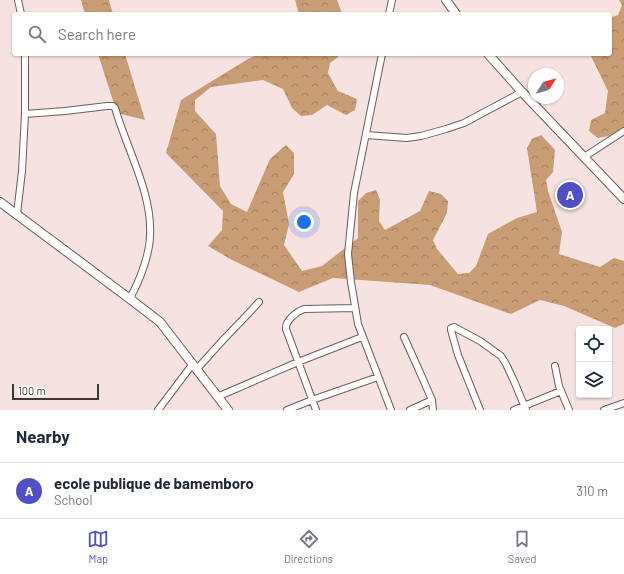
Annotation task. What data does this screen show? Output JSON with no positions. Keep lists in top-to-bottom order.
{
  "scale_bar": "100 m",
  "north": "top right",
  "page": {
    "search": "Search here",
    "pins": "A",
    "scale": "100 m",
    "heading": "Nearby",
    "list": [
      {
        "mark": "A",
        "name": "ecole publique de bamemboro",
        "note": "School",
        "value": "310 m"
      }
    ],
    "nav": ["Map", "Directions", "Saved"]
  }
}
